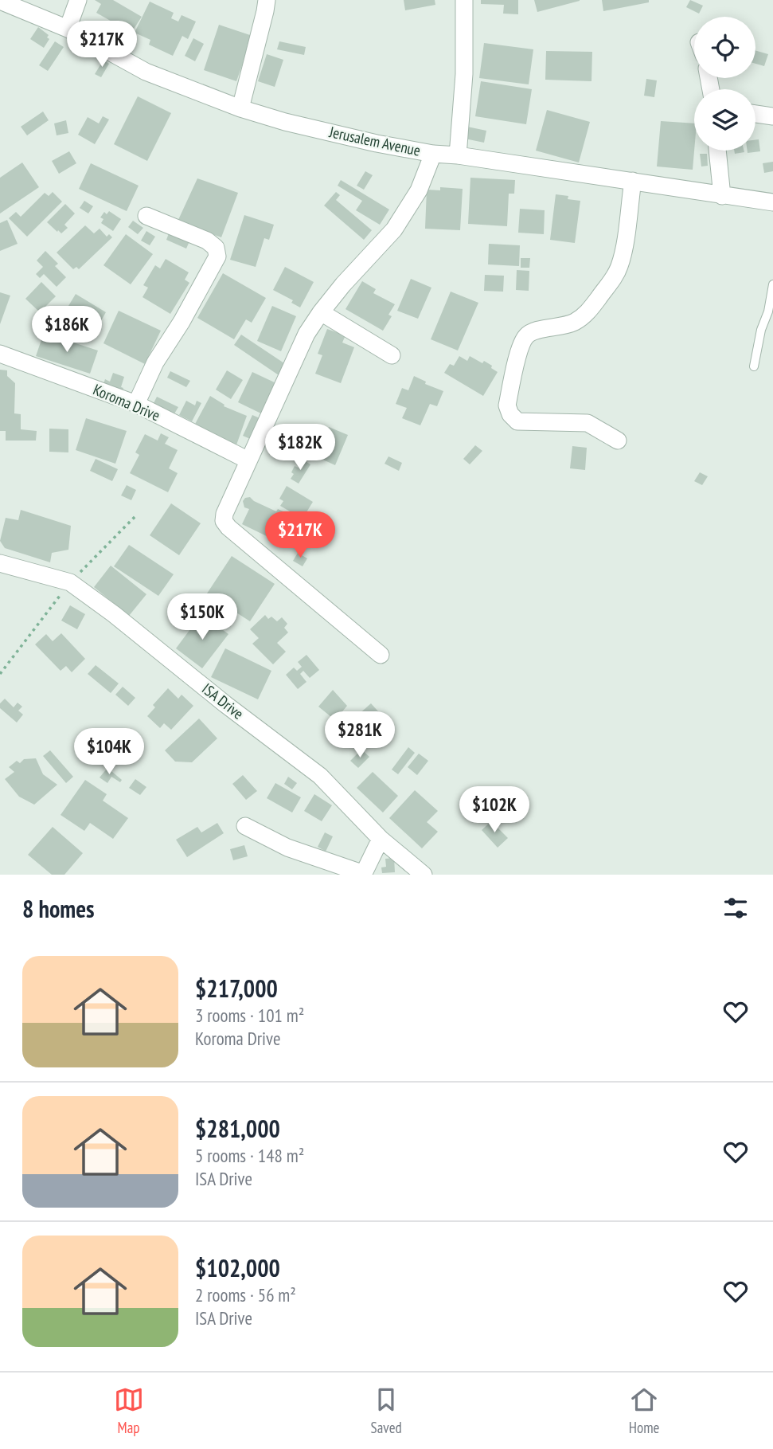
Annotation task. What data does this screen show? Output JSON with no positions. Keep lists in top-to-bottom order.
{
  "streets": {
    "street": ["Jerusalem Avenue", "Koroma Drive", "ISA Drive"]
  },
  "page": {
    "price": [
      "$217K",
      "$186K",
      "$182K",
      "$217K",
      "$150K",
      "$281K",
      "$104K",
      "$102K"
    ],
    "heading": "8 homes",
    "list": [
      {
        "name": "$217,000",
        "note": "3 rooms · 101 m² · Koroma Drive"
      },
      {
        "name": "$281,000",
        "note": "5 rooms · 148 m² · ISA Drive"
      },
      {
        "name": "$102,000",
        "note": "2 rooms · 56 m² · ISA Drive"
      }
    ],
    "tabs": ["Map", "Saved", "Home"]
  }
}
